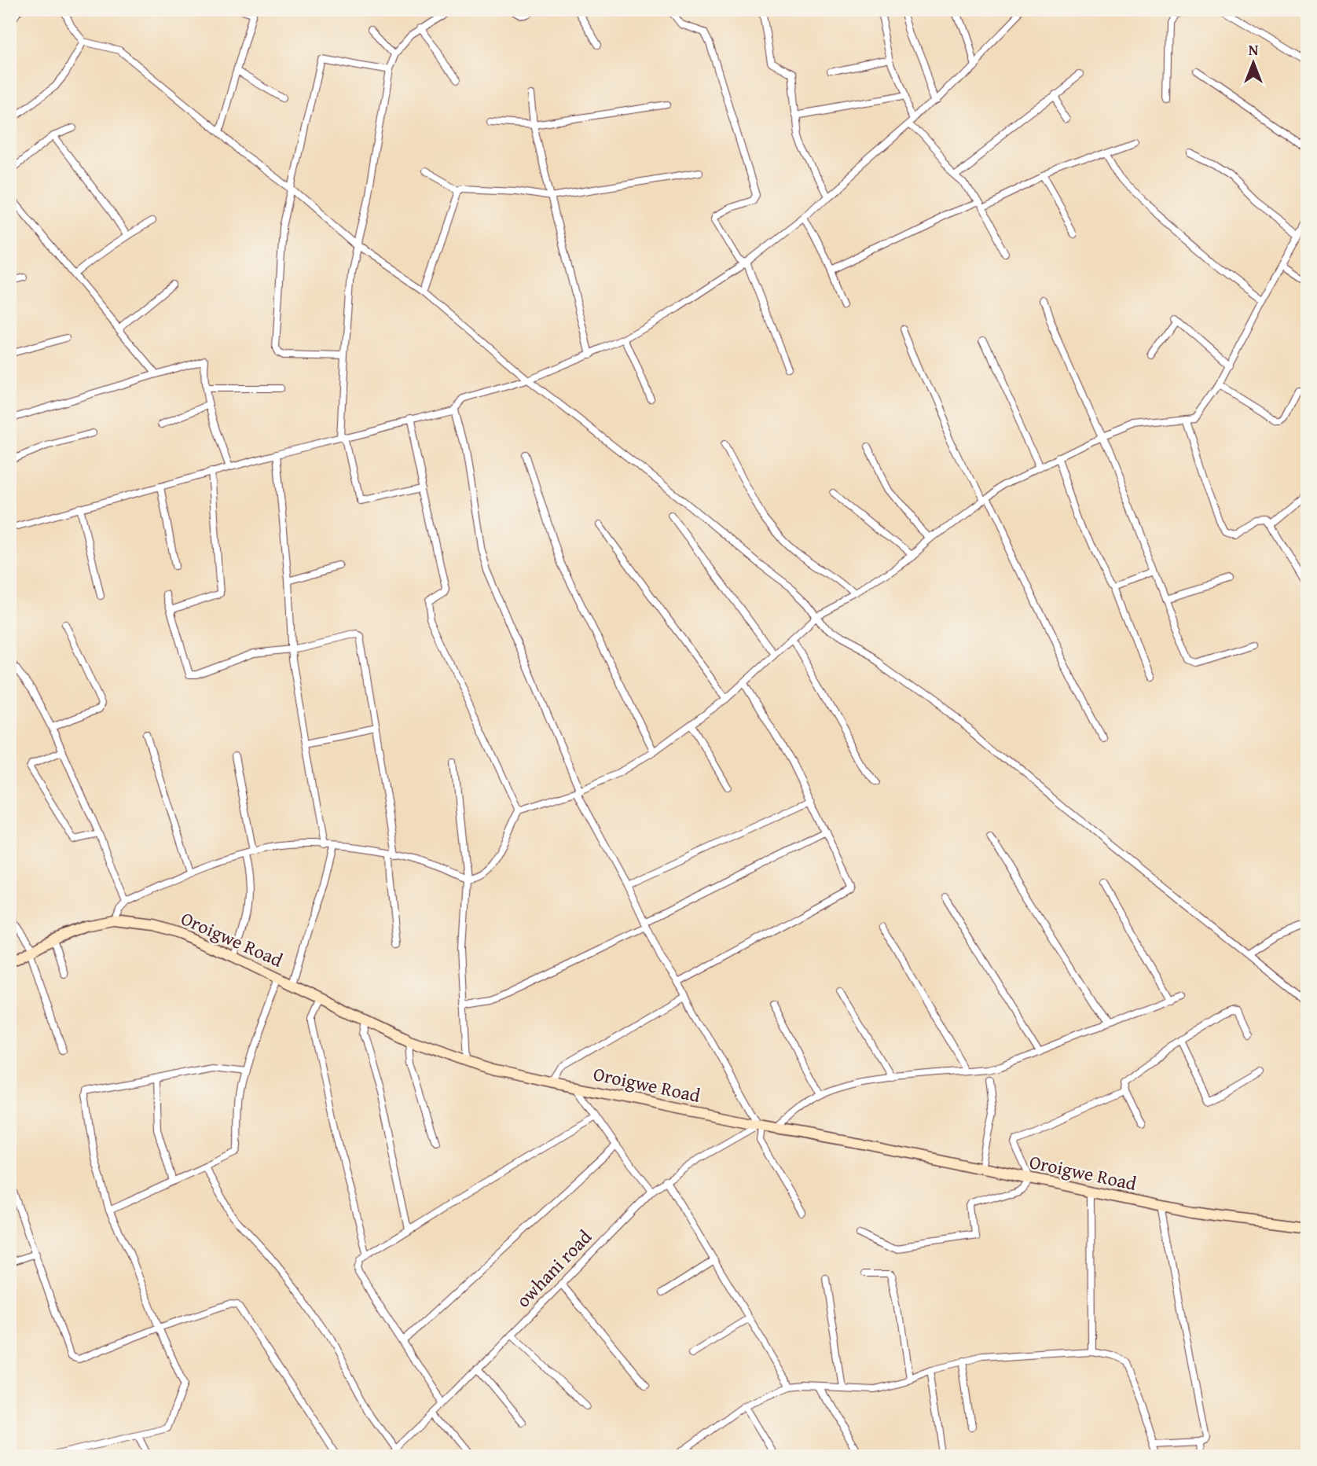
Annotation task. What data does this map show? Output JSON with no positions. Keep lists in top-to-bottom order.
{
  "streets": {
    "street": ["Oroigwe Road", "owhani road"]
  },
  "crossings": [
    ["Oroigwe Road", "owhani road"]
  ],
  "north": "top"
}
